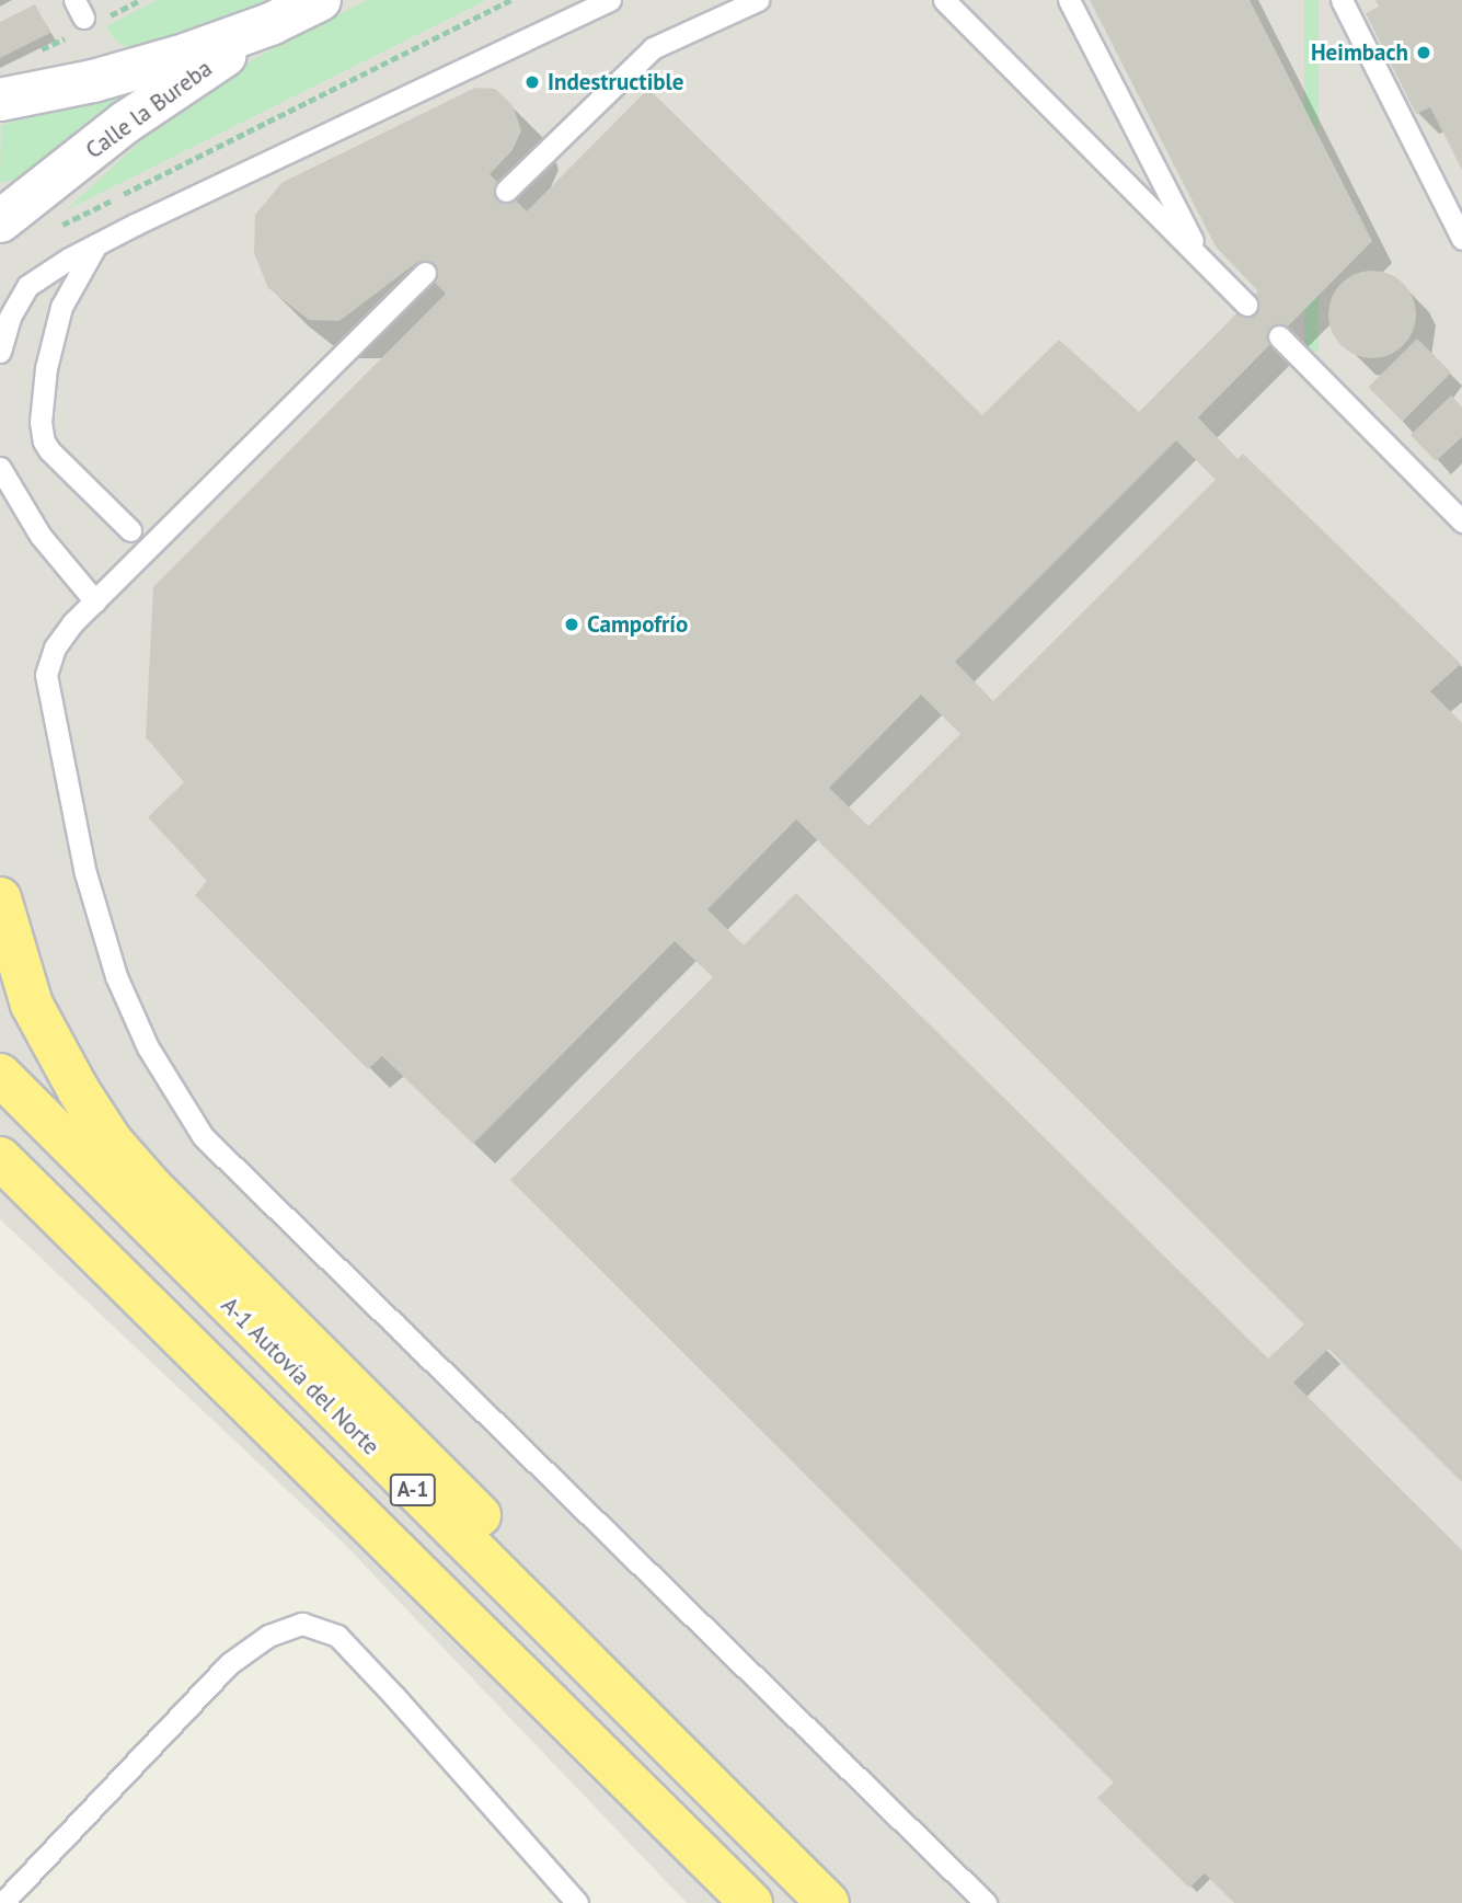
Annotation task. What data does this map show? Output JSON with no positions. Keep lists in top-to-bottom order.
{
  "streets": {
    "highway": ["A-1 Autovía del Norte", "A-1"],
    "street": ["Calle la Bureba"]
  },
  "places": ["Heimbach", "Indestructible", "Campofrío"]
}
